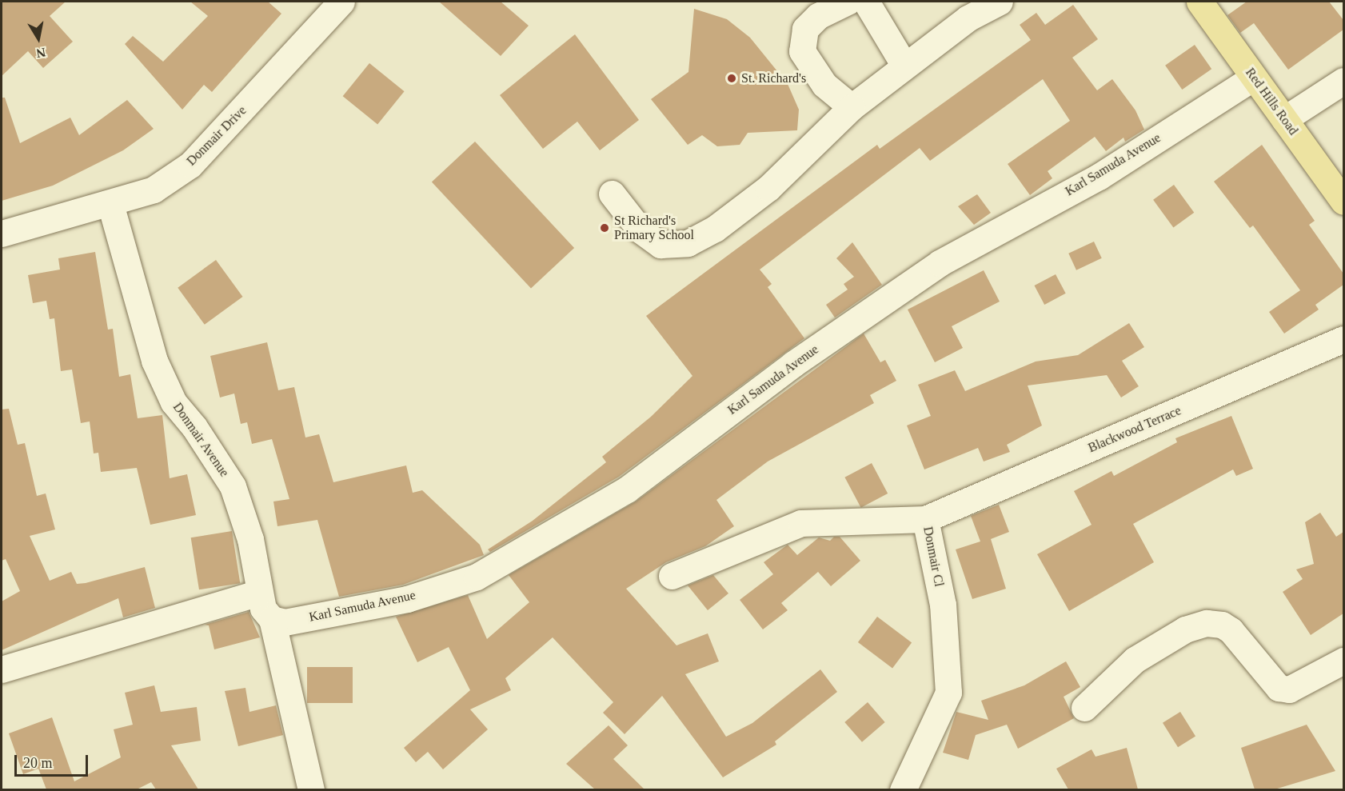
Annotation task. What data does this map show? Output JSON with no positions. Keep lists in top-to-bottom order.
{
  "streets": {
    "main road": ["Red Hills Road"],
    "street": [
      "Donmair Drive",
      "Karl Samuda Avenue",
      "Blackwood Terrace",
      "Donmair Avenue",
      "Donmair Cl"
    ]
  },
  "crossings": [
    ["Red Hills Road", "Karl Samuda Avenue"],
    ["Donmair Drive", "Donmair Avenue"],
    ["Karl Samuda Avenue", "Donmair Avenue"],
    ["Blackwood Terrace", "Donmair Cl"]
  ],
  "places": ["St. Richard's", "St Richard's Primary School"],
  "scale_bar": "20 m",
  "north": "bottom"
}
